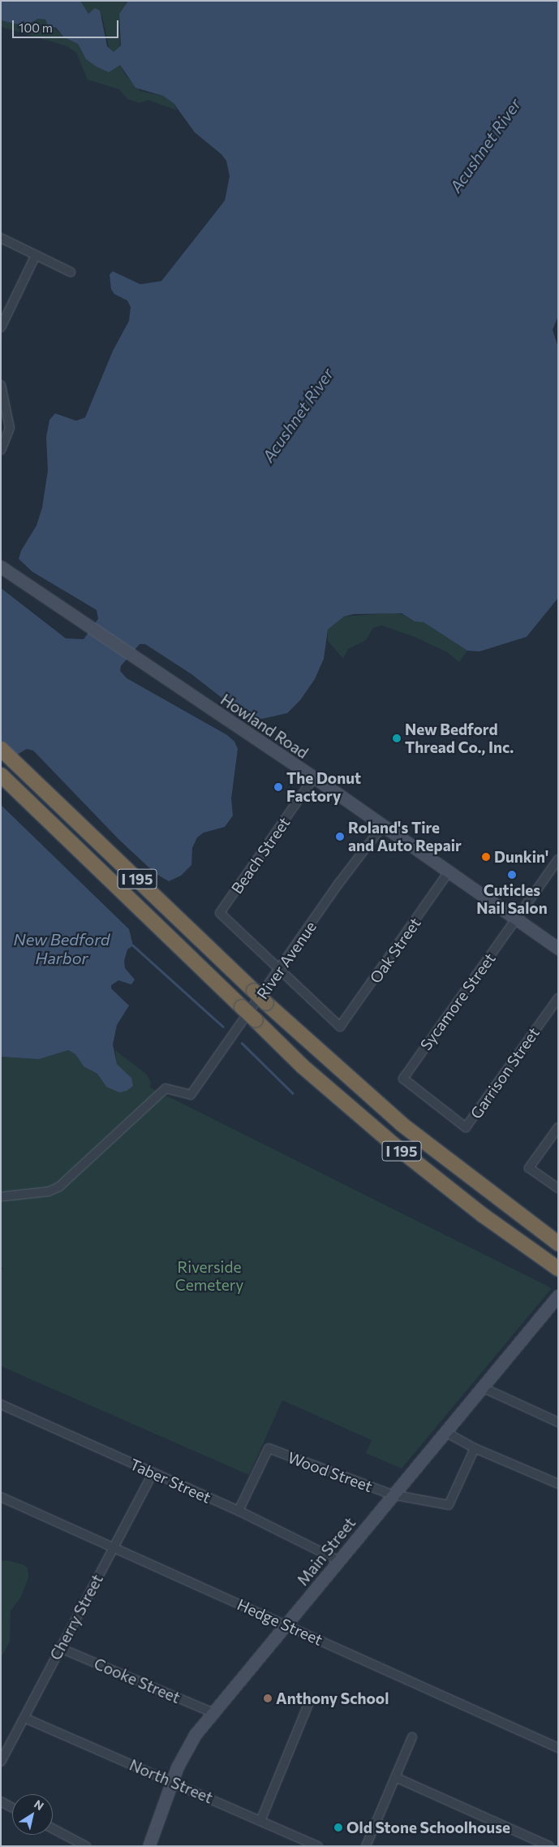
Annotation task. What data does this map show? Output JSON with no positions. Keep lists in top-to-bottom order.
{
  "streets": {
    "highway": ["I 195"],
    "main road": ["Howland Road", "Main Street"],
    "street": [
      "Beach Street",
      "Oak Street",
      "River Avenue",
      "Sycamore Street",
      "Garrison Street",
      "Wood Street",
      "Taber Street",
      "Cherry Street",
      "Hedge Street",
      "Cooke Street",
      "North Street"
    ]
  },
  "crossings": [
    ["Howland Road", "Beach Street"],
    ["Howland Road", "Oak Street"],
    ["Howland Road", "River Avenue"],
    ["Howland Road", "Sycamore Street"],
    ["Beach Street", "Oak Street"],
    ["Beach Street", "River Avenue"],
    ["Oak Street", "River Avenue"],
    ["Sycamore Street", "Garrison Street"],
    ["Wood Street", "Taber Street"],
    ["Wood Street", "Main Street"],
    ["Taber Street", "Main Street"],
    ["Taber Street", "Cherry Street"],
    ["Main Street", "Hedge Street"],
    ["Main Street", "Cooke Street"],
    ["Main Street", "North Street"],
    ["Cherry Street", "Hedge Street"],
    ["Cherry Street", "Cooke Street"],
    ["Cherry Street", "North Street"]
  ],
  "water": ["Acushnet River", "New Bedford Harbor"],
  "parks": ["Riverside Cemetery"],
  "places": [
    "New Bedford Thread Co., Inc.",
    "The Donut Factory",
    "Roland's Tire and Auto Repair",
    "Dunkin'",
    "Cuticles Nail Salon",
    "Anthony School",
    "Old Stone Schoolhouse"
  ],
  "scale_bar": "100 m",
  "north": "top right"
}
